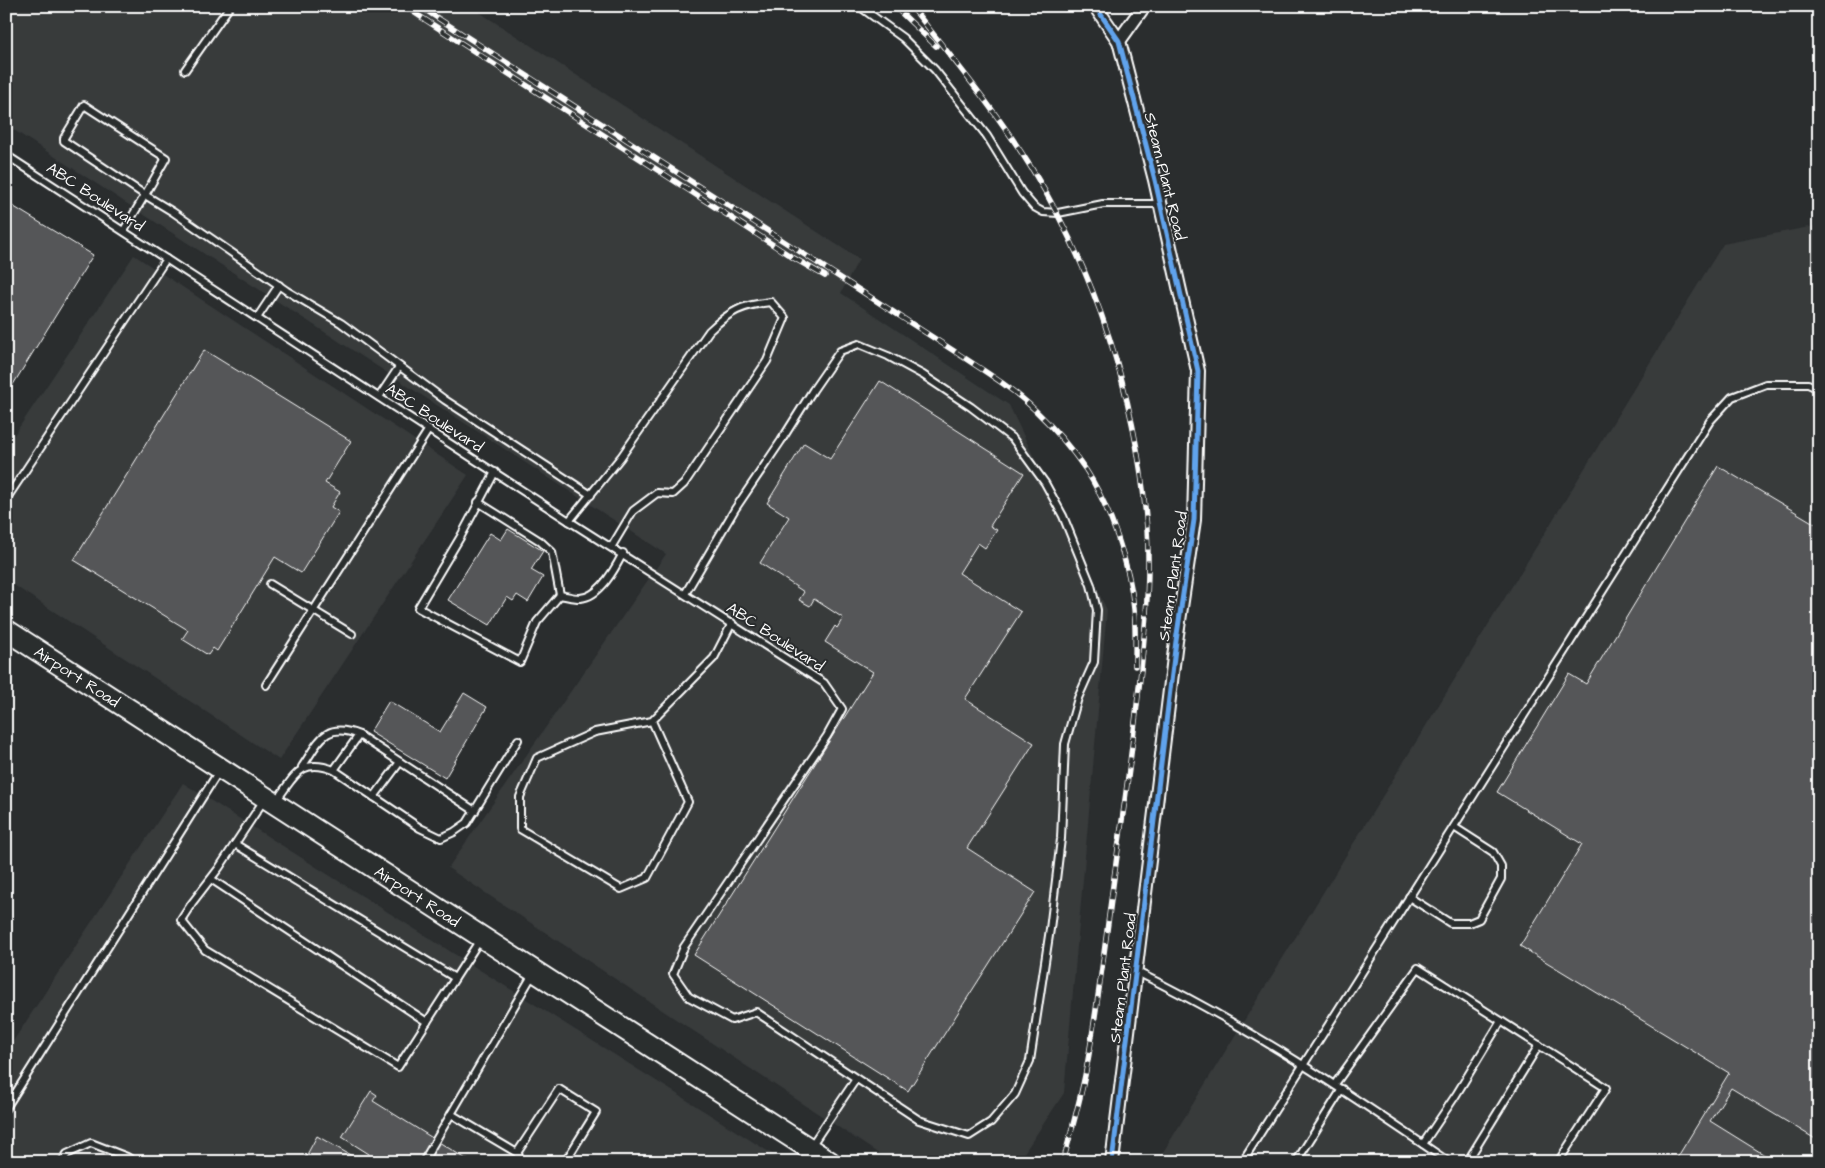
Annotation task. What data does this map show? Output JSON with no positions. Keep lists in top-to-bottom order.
{
  "streets": {
    "highway": ["Airport Road"],
    "street": ["Steam Plant Road"],
    "lane": ["ABC Boulevard"]
  }
}
